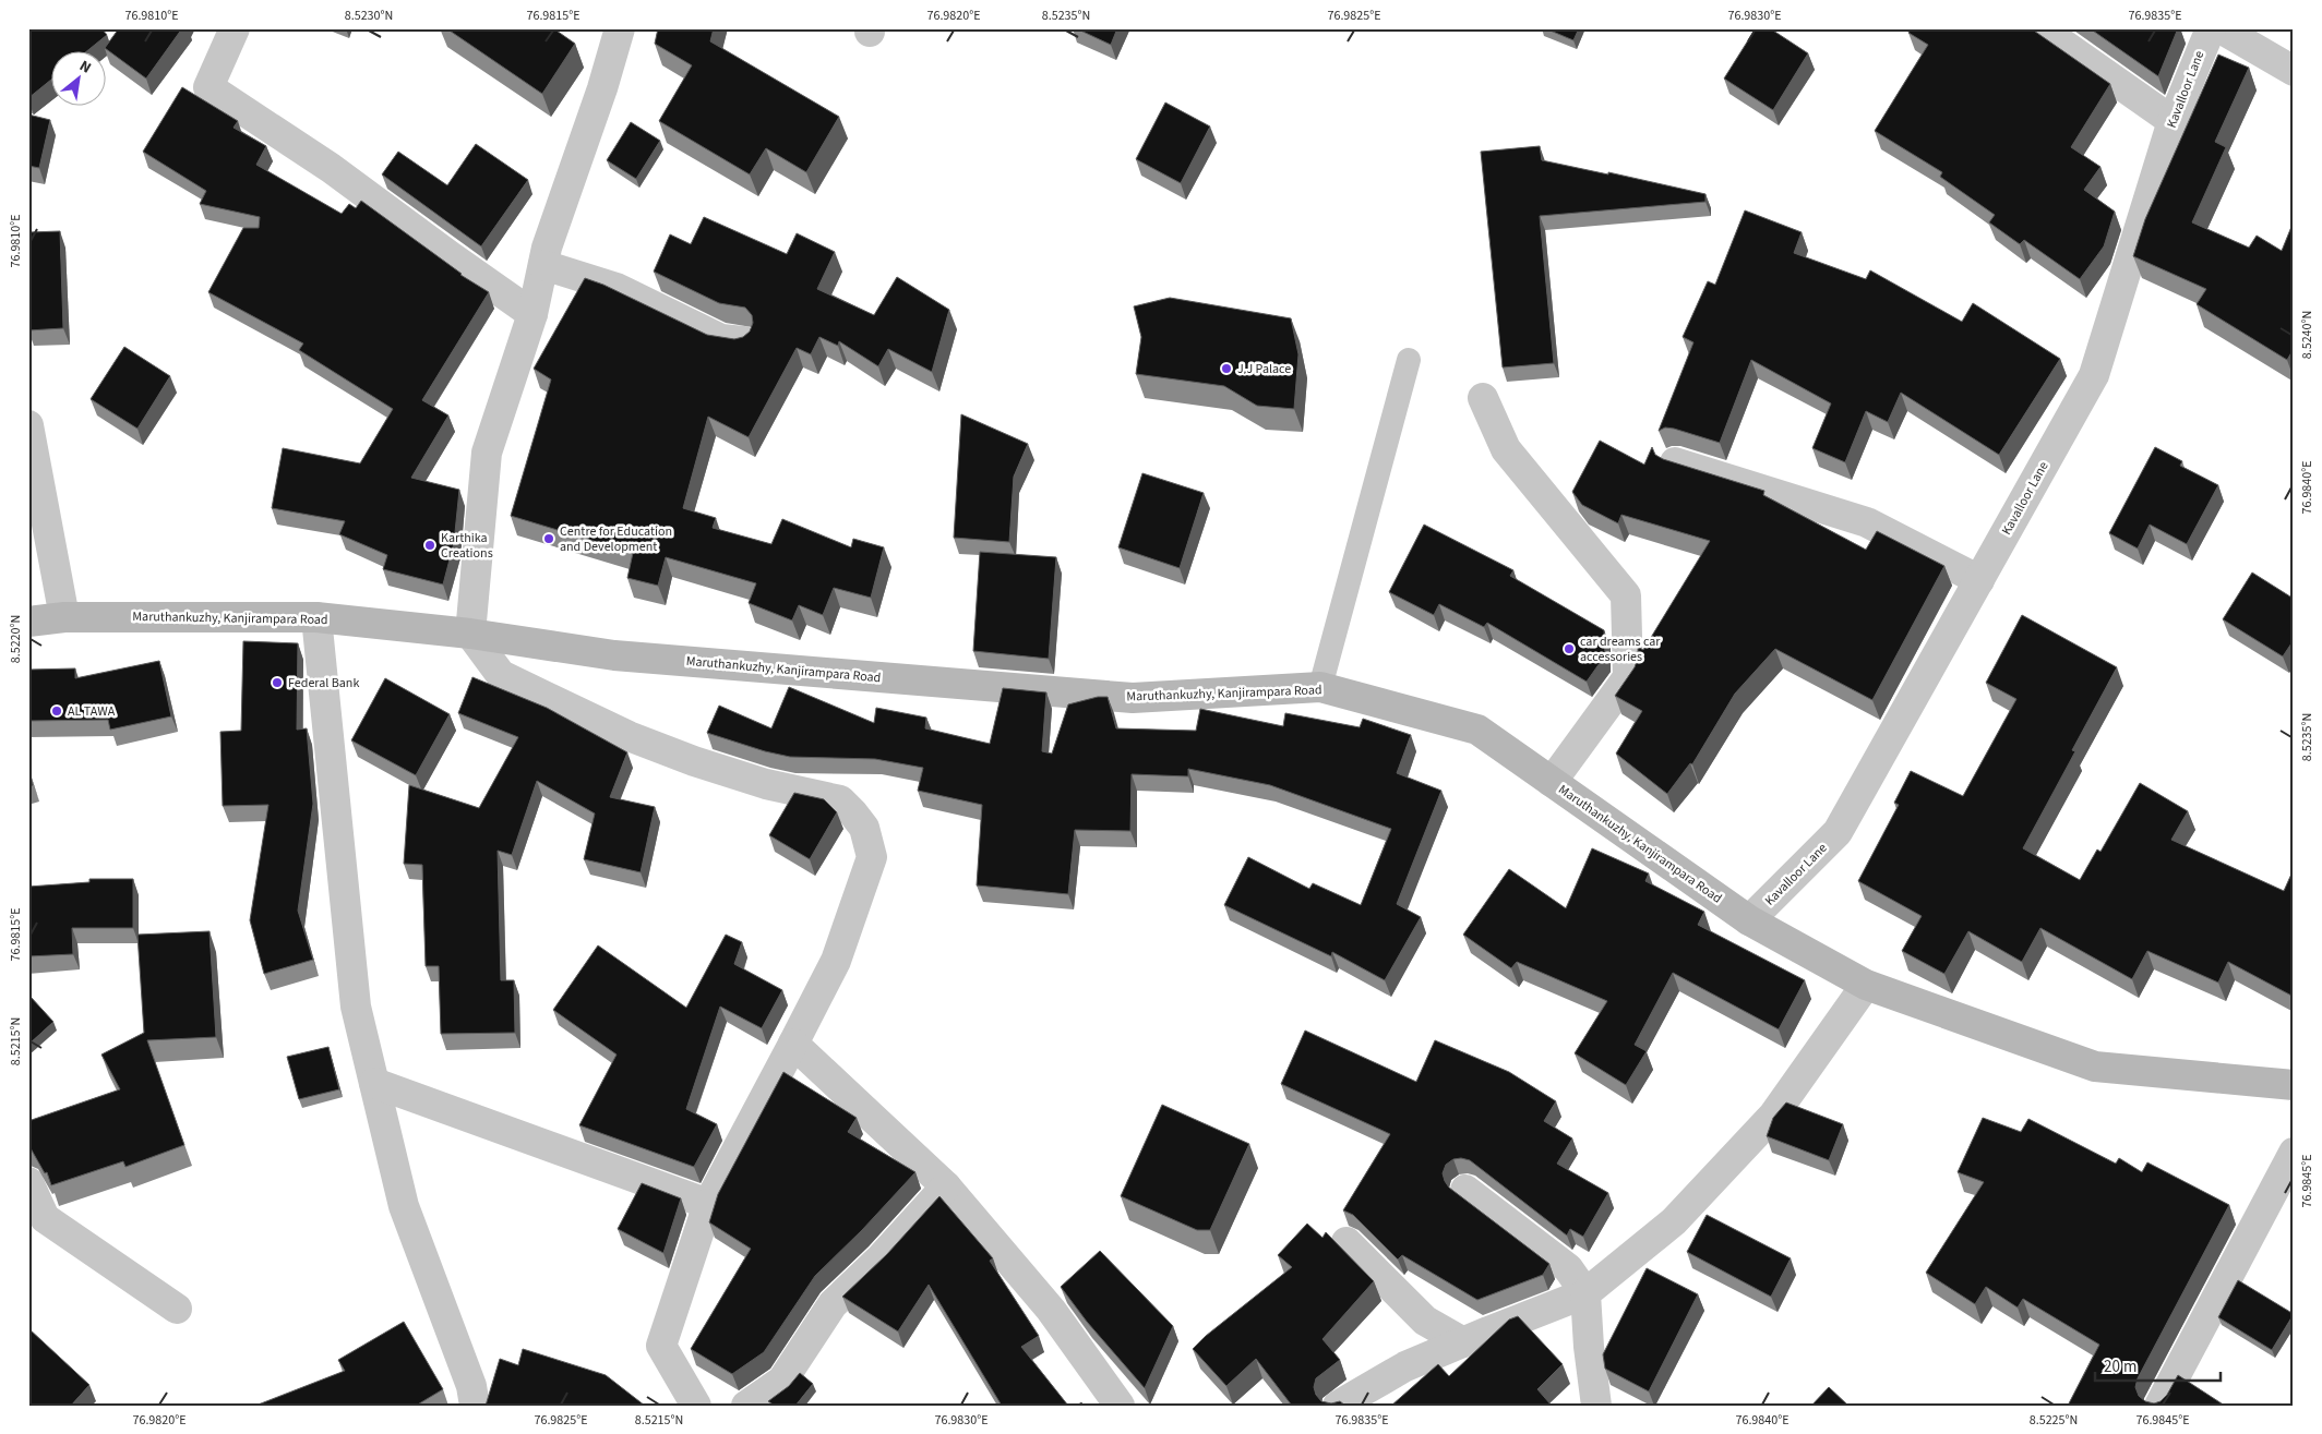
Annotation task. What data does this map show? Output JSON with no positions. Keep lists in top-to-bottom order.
{
  "streets": {
    "main road": ["Maruthankuzhy, Kanjirampara Road"],
    "street": ["Kavalloor Lane"]
  },
  "crossings": [
    ["Kavalloor Lane", "Maruthankuzhy, Kanjirampara Road"]
  ],
  "places": [
    "J.J Palace",
    "Centre for Education and Development",
    "Karthika Creations",
    "car dreams car accessories",
    "Federal Bank",
    "AL TAWA"
  ],
  "scale_bar": "20 m",
  "north": "top right",
  "coordinates": [
    "76.9810°E",
    "8.5230°N",
    "76.9815°E",
    "76.9820°E",
    "8.5235°N",
    "76.9825°E",
    "76.9830°E",
    "76.9835°E",
    "8.5240°N",
    "76.9840°E",
    "8.5220°N",
    "8.5215°N",
    "76.9845°E",
    "8.5225°N"
  ]
}
